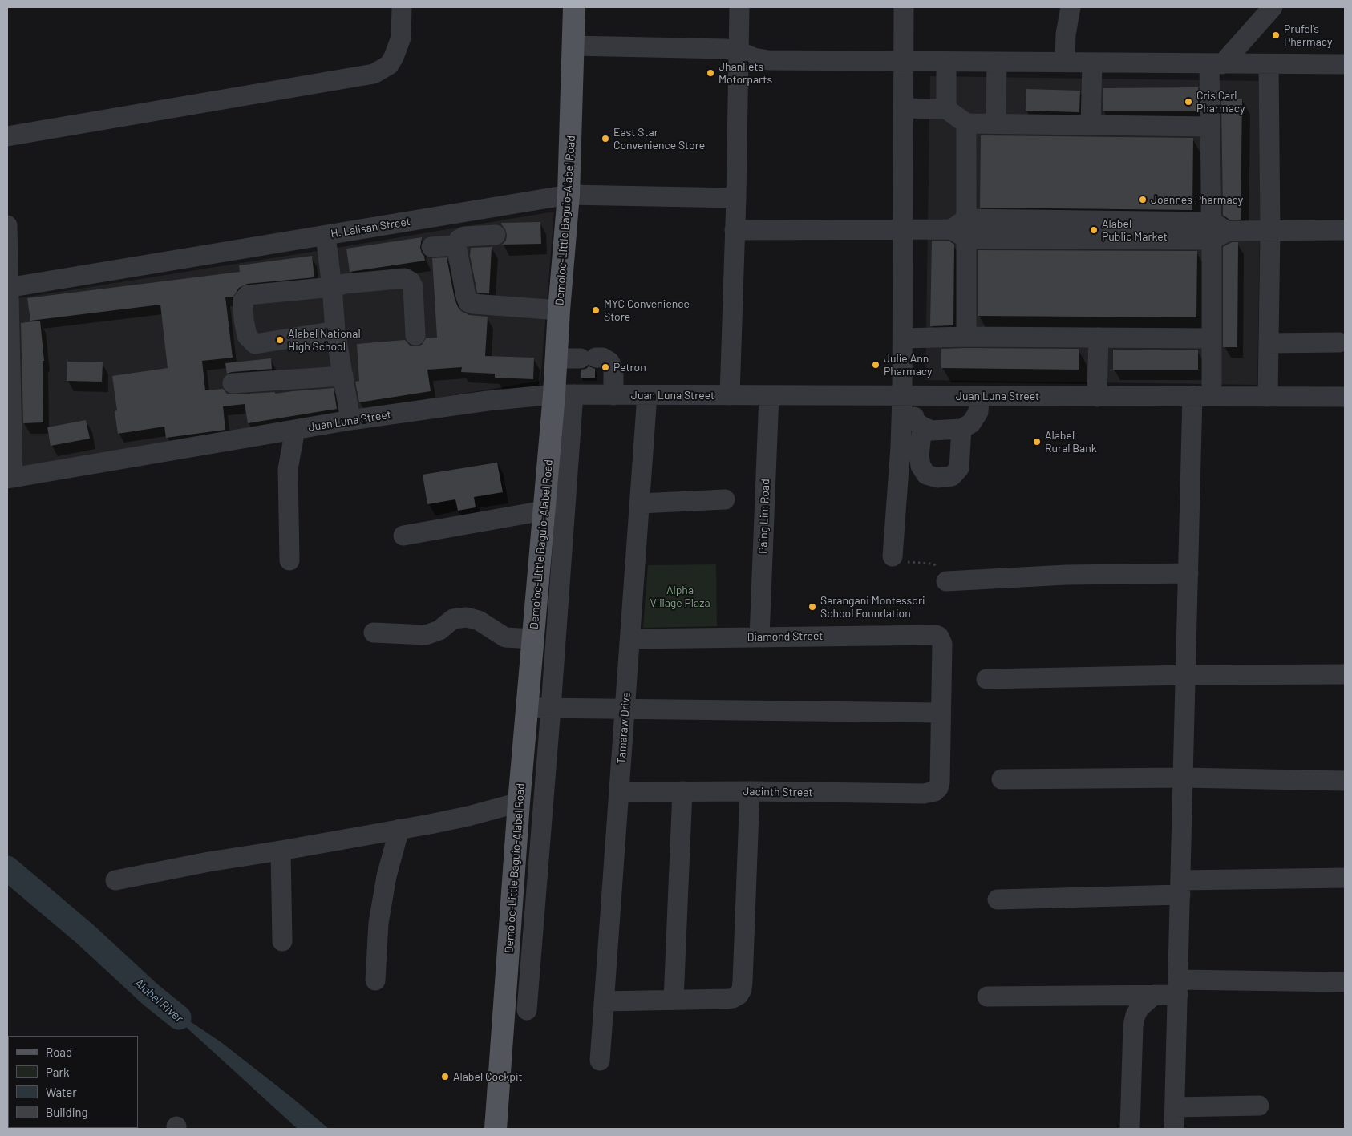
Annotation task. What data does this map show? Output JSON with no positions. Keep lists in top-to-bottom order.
{
  "streets": {
    "main road": ["Demoloc-Little Baguio-Alabel Road"],
    "street": [
      "H. Lalisan Street",
      "Juan Luna Street",
      "Paing Lim Road",
      "Diamond Street",
      "Tamaraw Drive",
      "Jacinth Street"
    ]
  },
  "crossings": [
    ["Demoloc-Little Baguio-Alabel Road", "H. Lalisan Street"],
    ["Demoloc-Little Baguio-Alabel Road", "Juan Luna Street"],
    ["Juan Luna Street", "Paing Lim Road"],
    ["Juan Luna Street", "Tamaraw Drive"],
    ["Paing Lim Road", "Diamond Street"],
    ["Diamond Street", "Tamaraw Drive"],
    ["Diamond Street", "Jacinth Street"],
    ["Tamaraw Drive", "Jacinth Street"]
  ],
  "water": ["Alabel River"],
  "parks": ["Alpha Village Plaza"],
  "places": [
    "Prufel's Pharmacy",
    "Jhanliets Motorparts",
    "Cris Carl Pharmacy",
    "East Star Convenience Store",
    "Joannes Pharmacy",
    "Alabel Public Market",
    "MYC Convenience Store",
    "Alabel National High School",
    "Julie Ann Pharmacy",
    "Petron",
    "Alabel Rural Bank",
    "Sarangani Montessori School Foundation",
    "Alabel Cockpit"
  ],
  "legend": [
    "Road",
    "Park",
    "Water",
    "Building"
  ]
}
